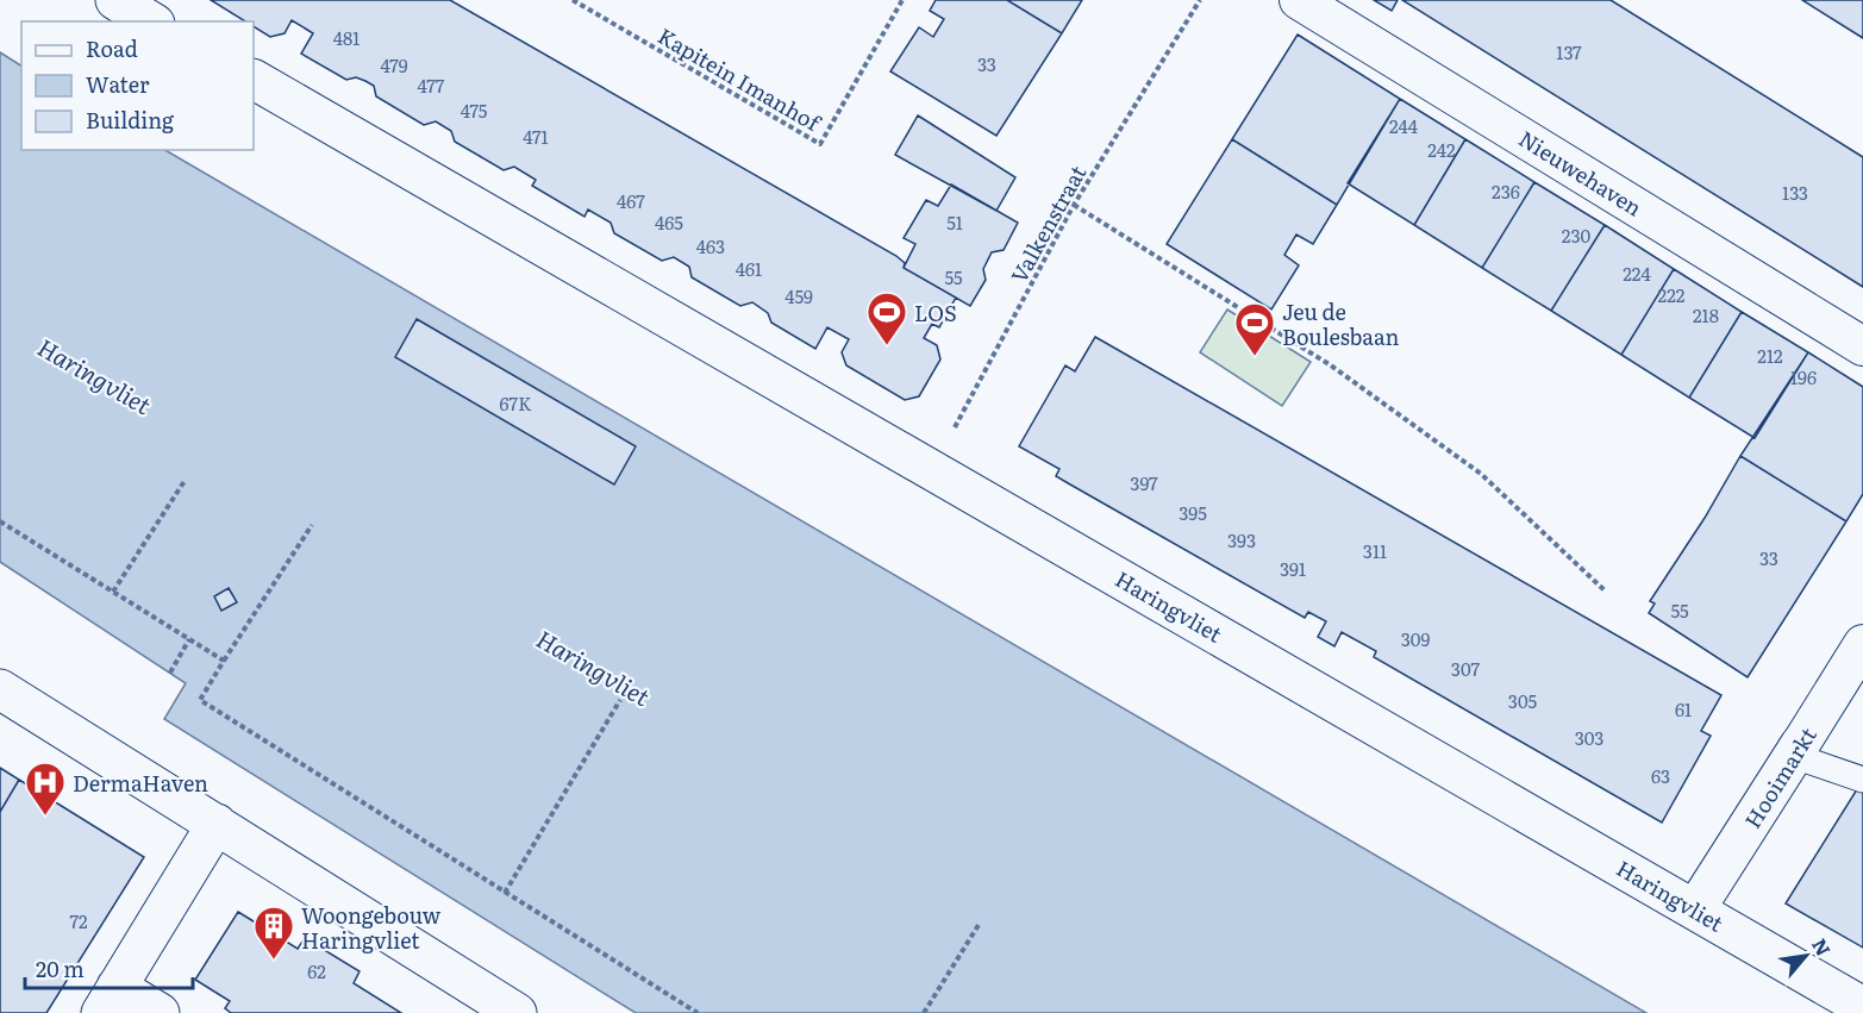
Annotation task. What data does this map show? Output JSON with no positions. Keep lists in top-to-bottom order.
{
  "streets": {
    "street": ["Nieuwehaven", "Haringvliet", "Hooimarkt"],
    "path": ["Kapitein Imanhof", "Valkenstraat"]
  },
  "crossings": [
    ["Valkenstraat", "Haringvliet"],
    ["Haringvliet", "Hooimarkt"]
  ],
  "water": ["Haringvliet"],
  "places": {
    "sports": ["LOS", "Jeu de Boulesbaan"],
    "hospital": ["DermaHaven"],
    "building": ["Woongebouw Haringvliet"]
  },
  "house_numbers": [
    "481",
    "137",
    "33",
    "479",
    "477",
    "475",
    "244",
    "471",
    "242",
    "236",
    "133",
    "467",
    "465",
    "51",
    "230",
    "463",
    "461",
    "224",
    "55",
    "222",
    "459",
    "218",
    "212",
    "196",
    "67K",
    "397",
    "395",
    "393",
    "311",
    "33",
    "391",
    "55",
    "309",
    "307",
    "305",
    "61",
    "303",
    "63",
    "72",
    "62"
  ],
  "legend": ["Road", "Water", "Building"],
  "scale_bar": "20 m",
  "north": "top right"
}
